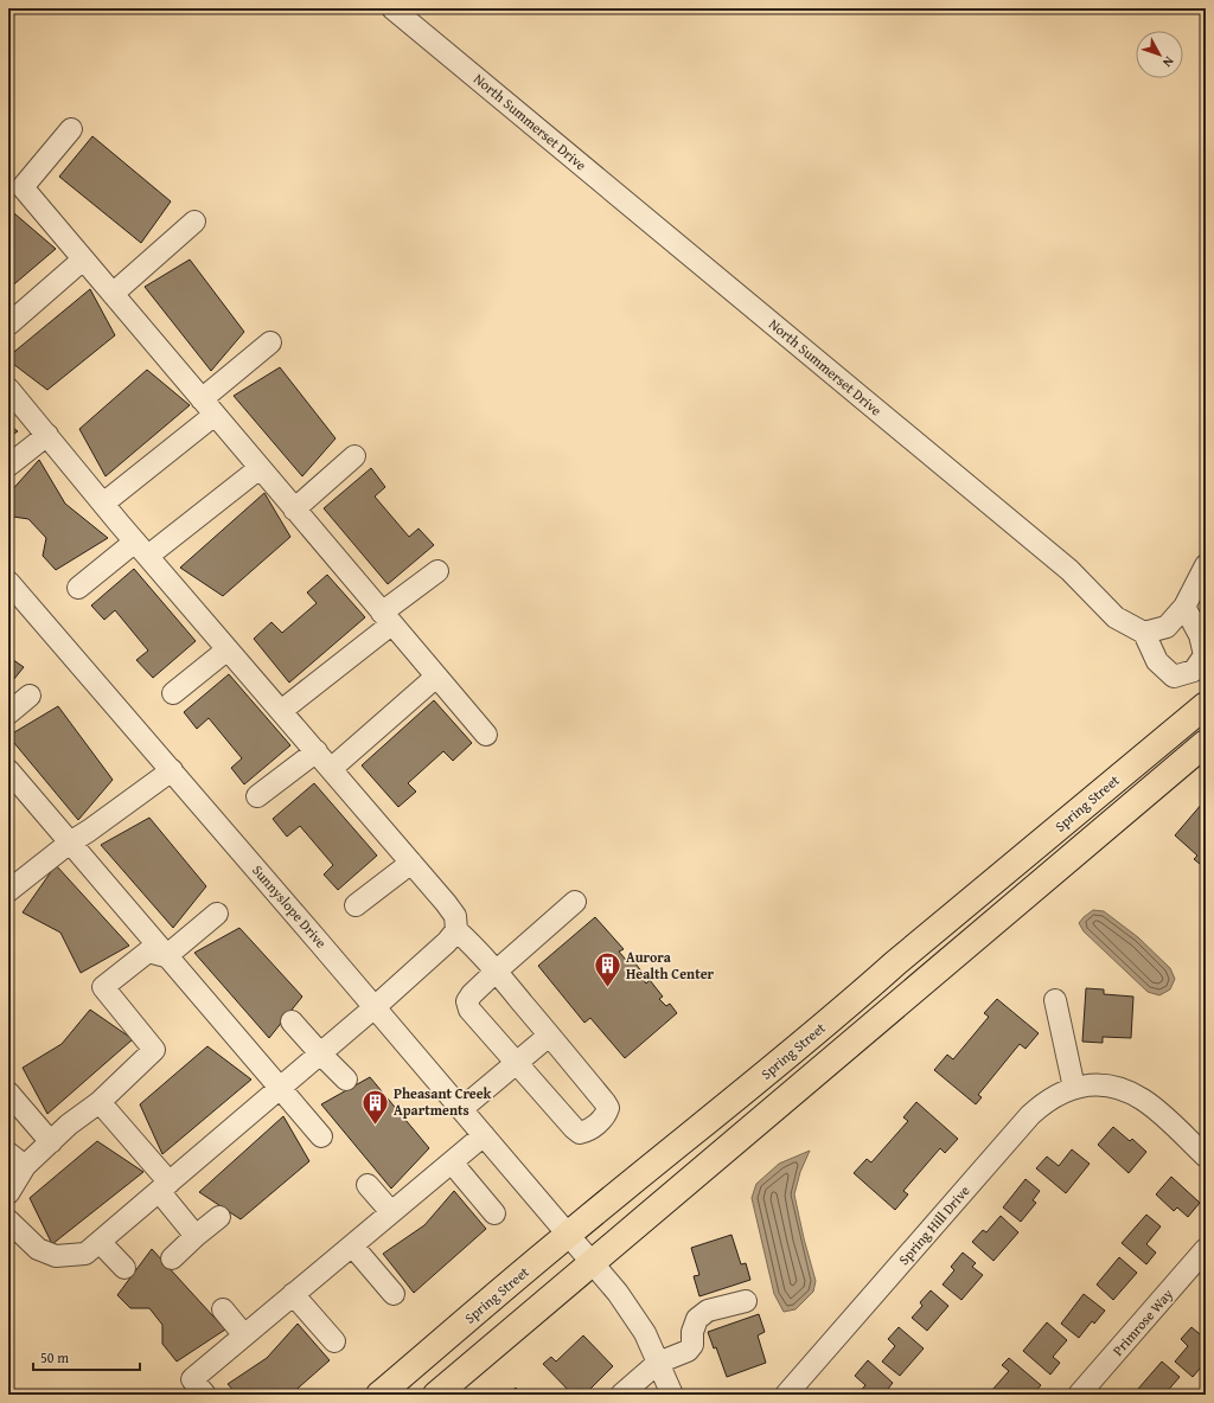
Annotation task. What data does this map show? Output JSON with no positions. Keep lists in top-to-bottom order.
{
  "streets": {
    "main road": ["Spring Street"],
    "street": [
      "North Summerset Drive",
      "Sunnyslope Drive",
      "Spring Hill Drive",
      "Primrose Way"
    ]
  },
  "crossings": [
    ["Spring Street", "Sunnyslope Drive"]
  ],
  "places": {
    "building": ["Aurora Health Center", "Pheasant Creek Apartments"]
  },
  "scale_bar": "50 m",
  "north": "bottom right"
}
